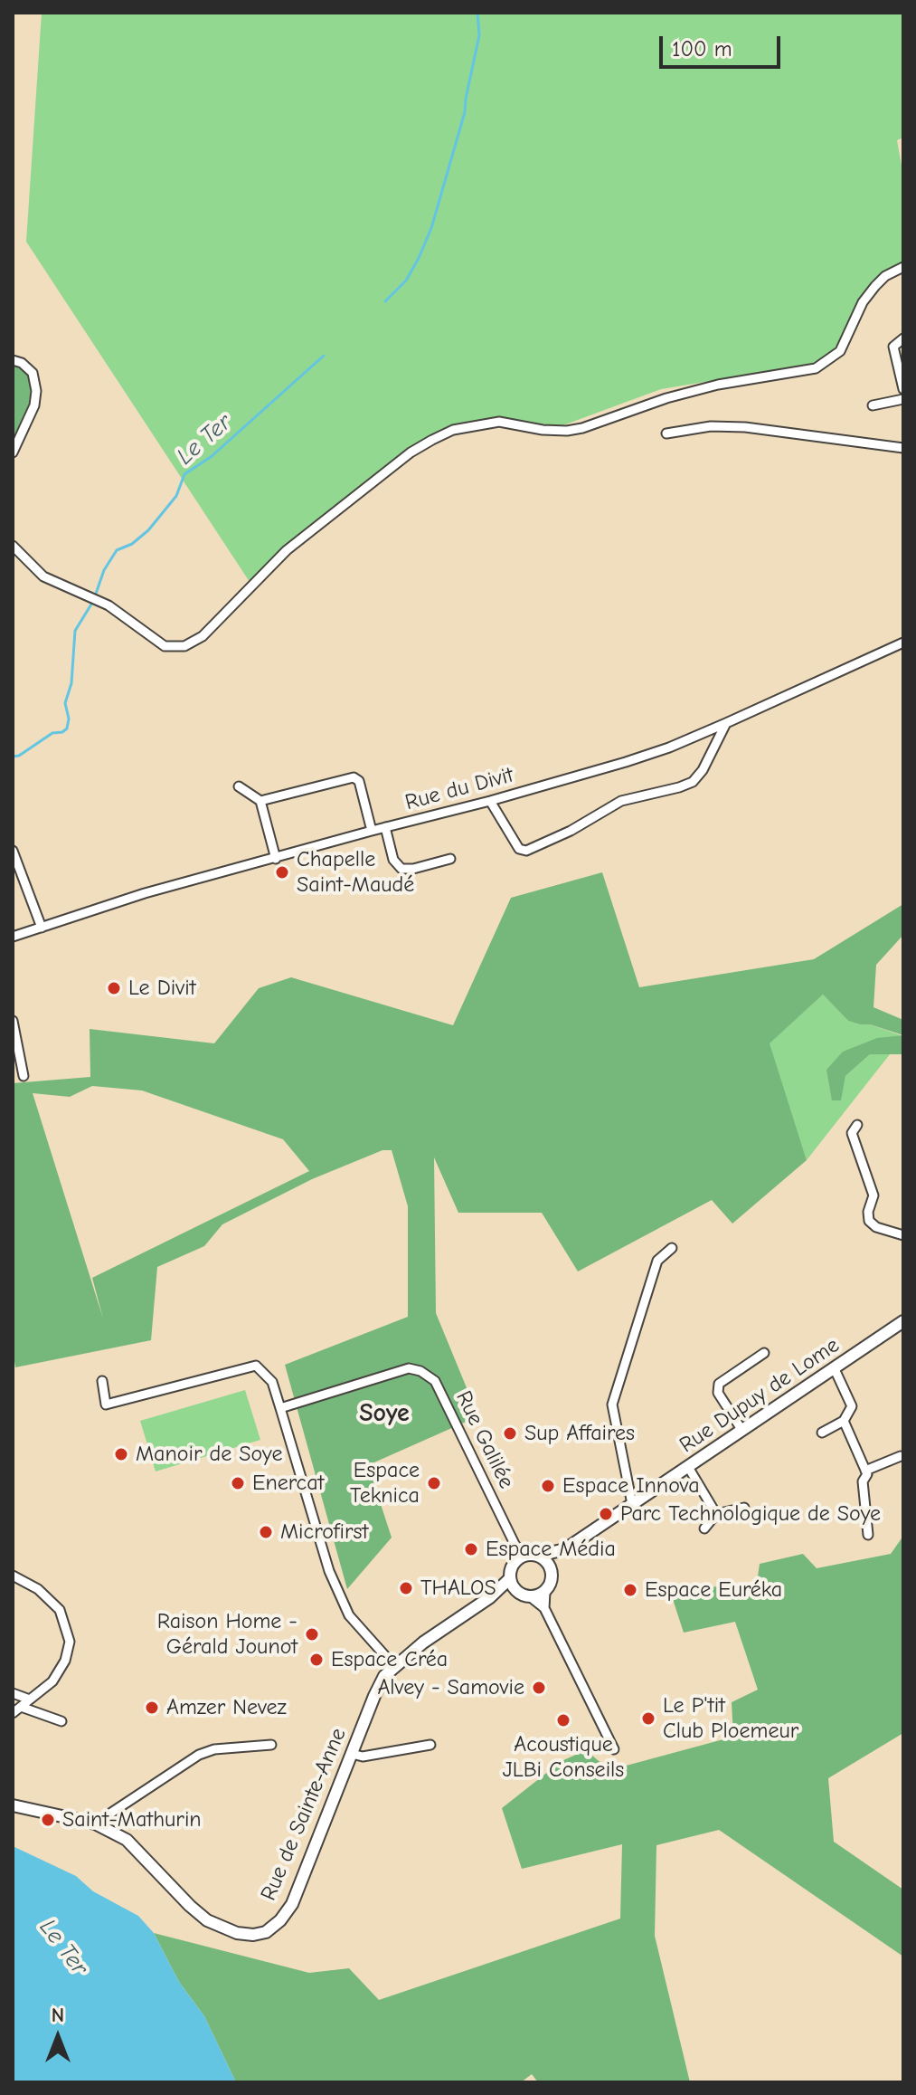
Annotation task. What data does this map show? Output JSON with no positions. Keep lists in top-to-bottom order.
{
  "streets": {
    "street": [
      "Rue du Divit",
      "Rue Dupuy de Lome",
      "Rue Galilée",
      "Rue de Sainte-Anne"
    ]
  },
  "crossings": [
    ["Rue Dupuy de Lome", "Rue Galilée"],
    ["Rue Dupuy de Lome", "Rue de Sainte-Anne"],
    ["Rue Galilée", "Rue de Sainte-Anne"]
  ],
  "districts": ["Soye"],
  "water": ["Le Ter"],
  "places": [
    "Chapelle Saint-Maudé",
    "Le Divit",
    "Sup Affaires",
    "Manoir de Soye",
    "Enercat",
    "Espace Teknica",
    "Espace Innova",
    "Parc Technologique de Soye",
    "Microfirst",
    "Espace Média",
    "THALOS",
    "Espace Euréka",
    "Raison Home - Gérald Jounot",
    "Espace Créa",
    "Alvey - Samovie",
    "Amzer Nevez",
    "Le P'tit Club Ploemeur",
    "Acoustique JLBi Conseils",
    "Saint-Mathurin"
  ],
  "scale_bar": "100 m",
  "north": "top"
}
